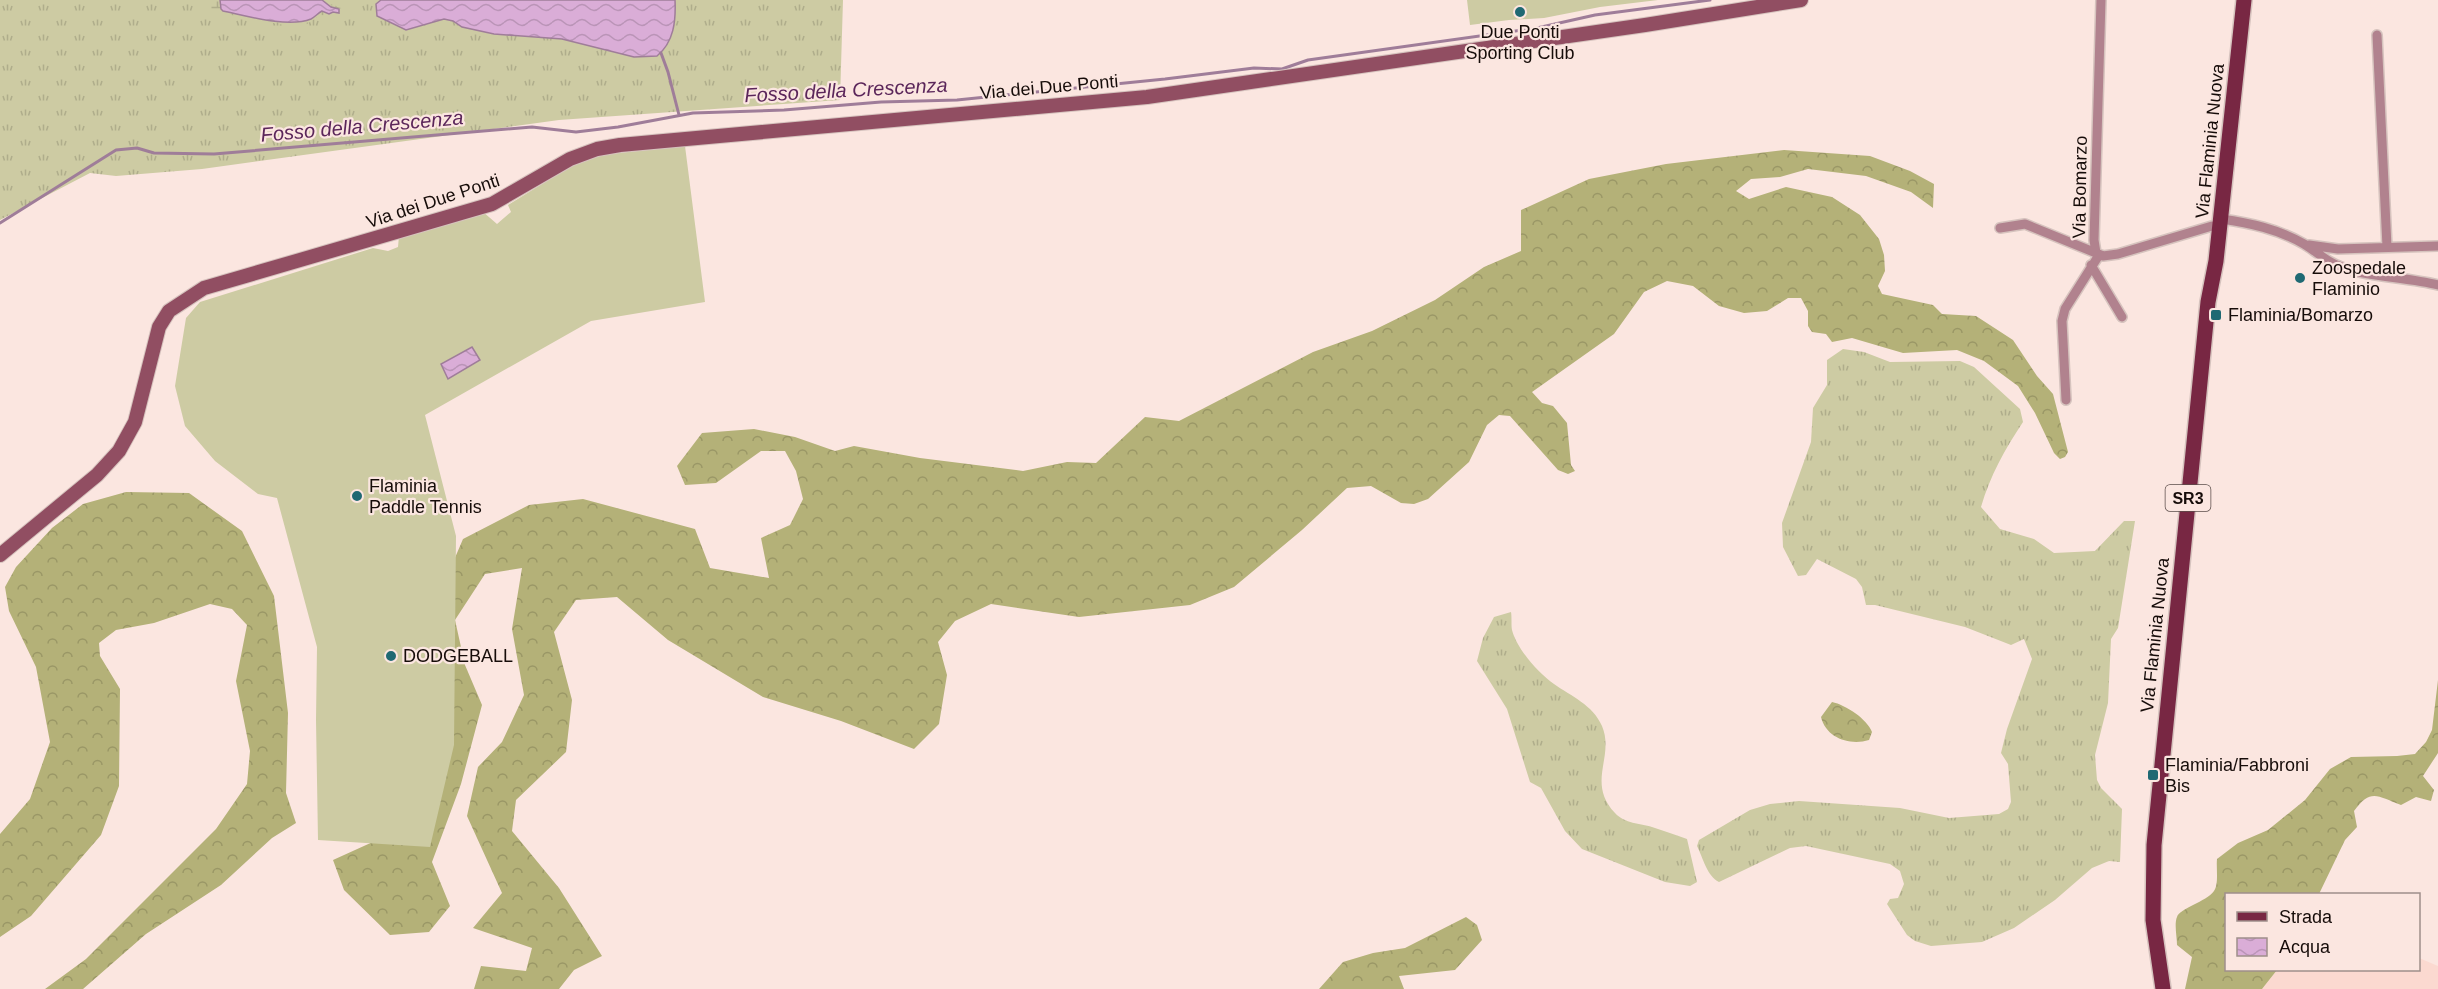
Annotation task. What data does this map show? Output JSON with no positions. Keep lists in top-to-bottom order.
{
  "streets": {
    "main road": ["Via Flaminia Nuova", "SR3"],
    "street": ["Via dei Due Ponti", "Via Bomarzo"]
  },
  "crossings": [
    ["Via Flaminia Nuova", "Via Bomarzo"]
  ],
  "water": ["Fosso della Crescenza"],
  "places": {
    "other": [
      "Due Ponti Sporting Club",
      "Zoospedale Flaminio",
      "Flaminia Paddle Tennis",
      "DODGEBALL"
    ],
    "transit": ["Flaminia/Bomarzo", "Flaminia/Fabbroni Bis"]
  },
  "legend": ["Strada", "Acqua"]
}
